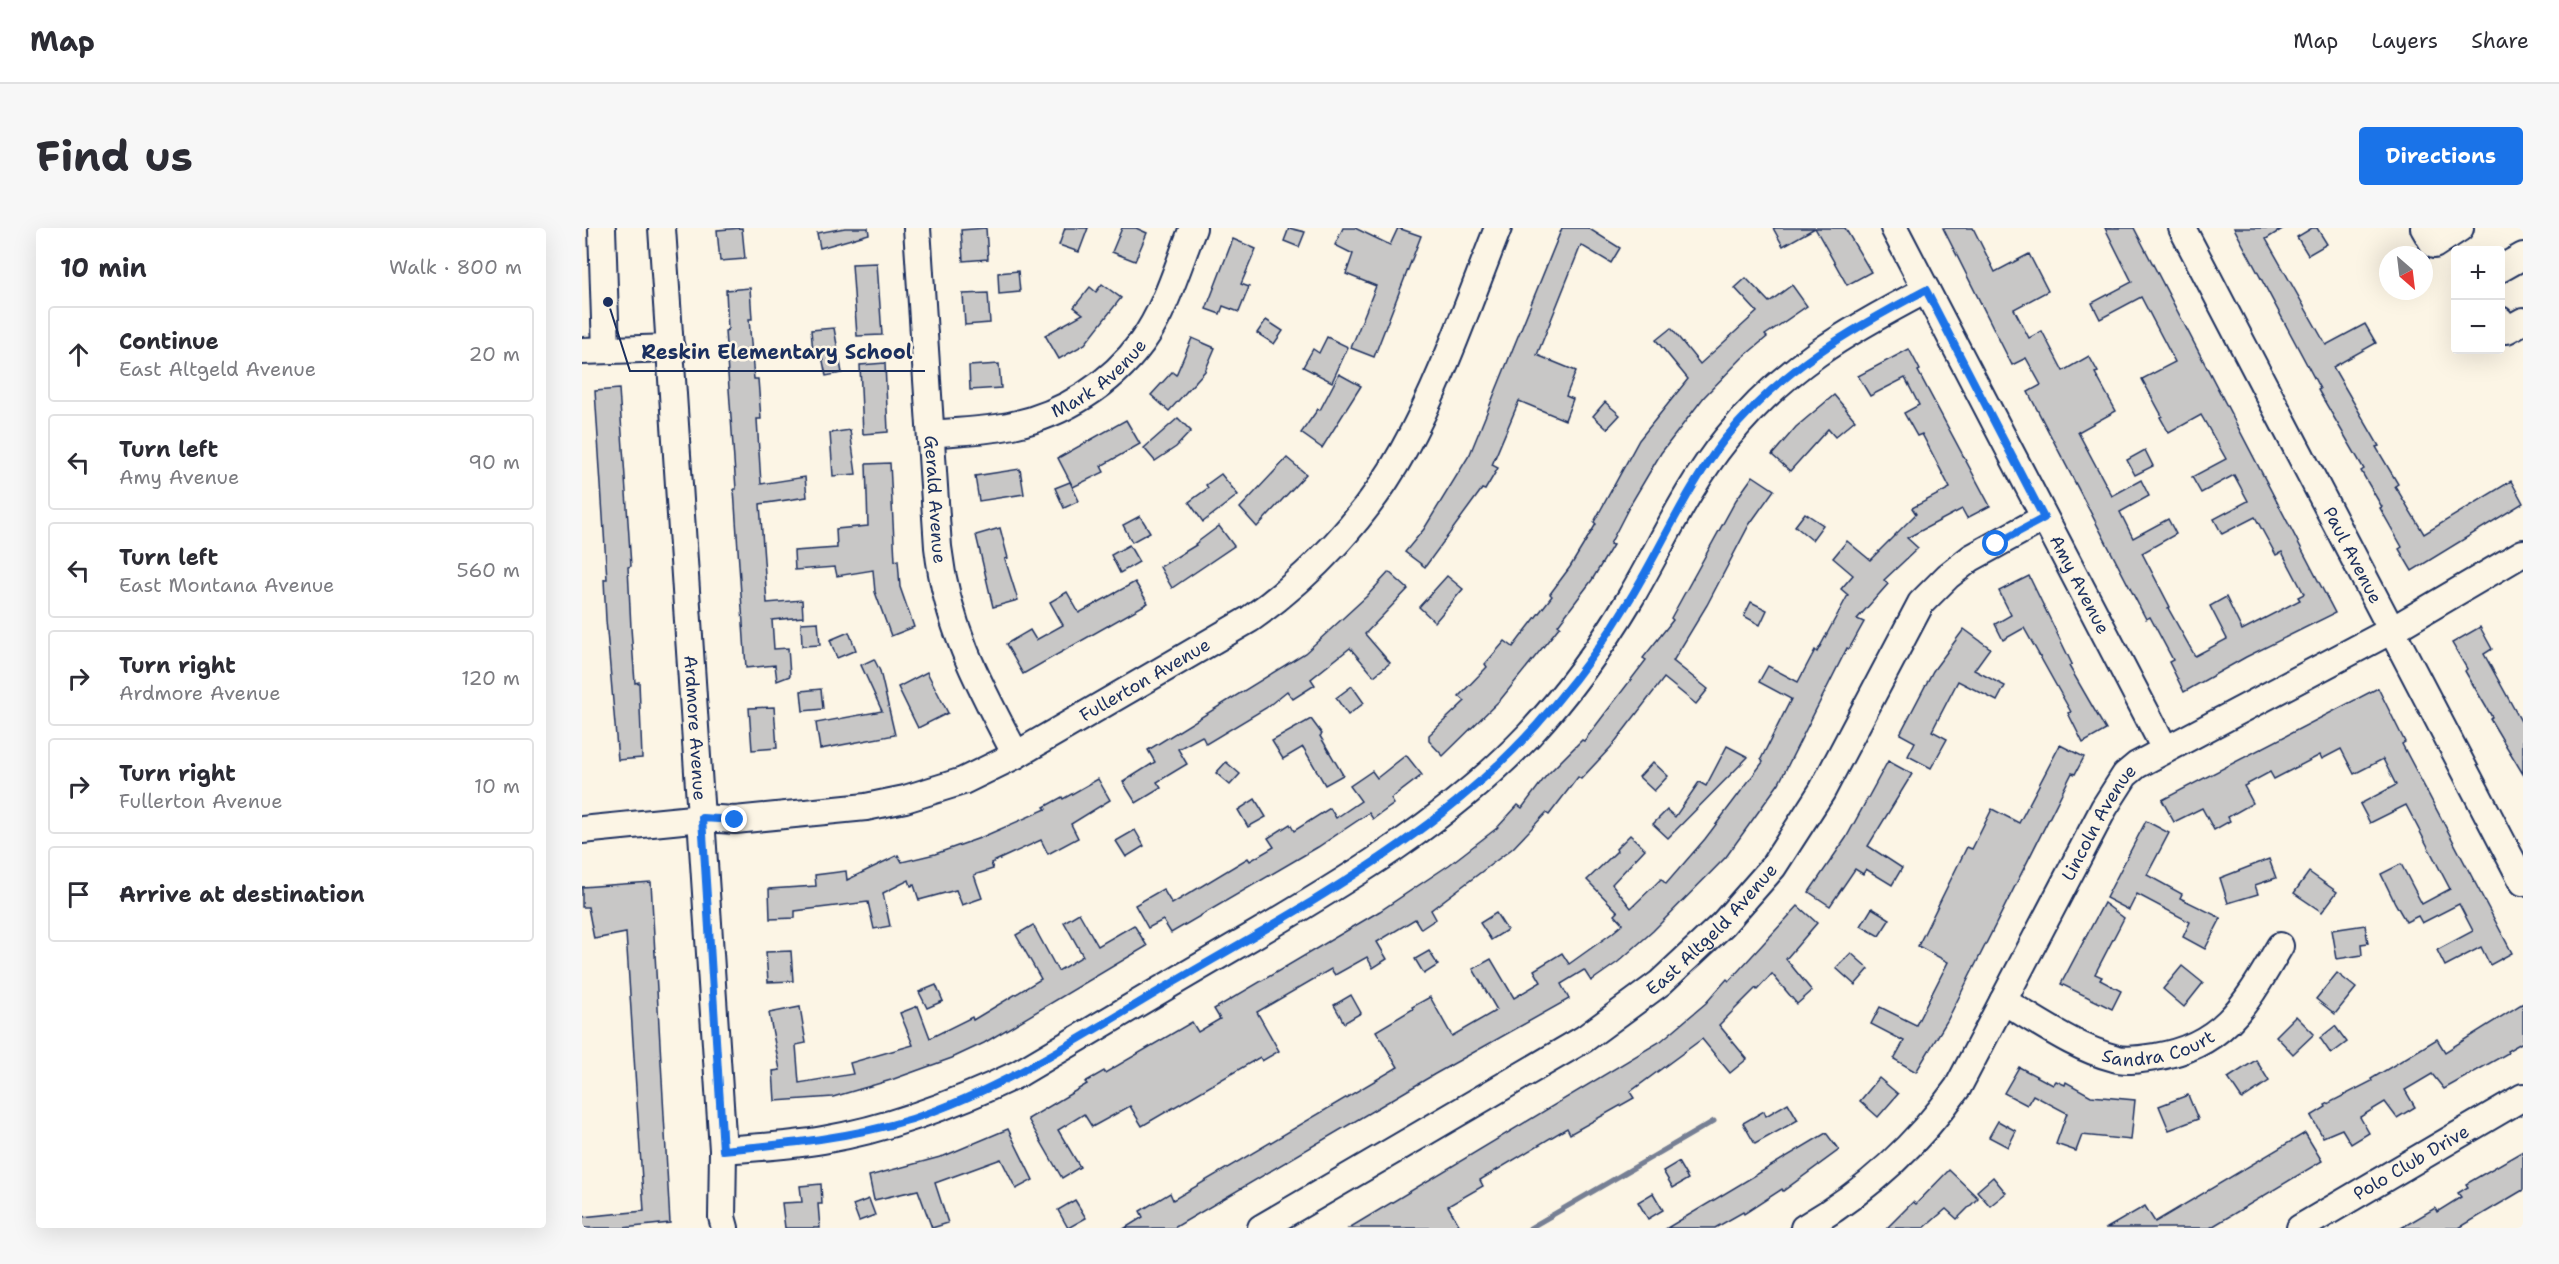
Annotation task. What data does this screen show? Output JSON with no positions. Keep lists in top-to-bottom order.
{
  "streets": {
    "street": [
      "Mark Avenue",
      "Gerald Avenue",
      "Paul Avenue",
      "Amy Avenue",
      "Fullerton Avenue",
      "Ardmore Avenue",
      "Lincoln Avenue",
      "East Altgeld Avenue",
      "Sandra Court",
      "Polo Club Drive"
    ]
  },
  "crossings": [
    ["Mark Avenue", "Gerald Avenue"],
    ["Gerald Avenue", "Fullerton Avenue"],
    ["Paul Avenue", "Lincoln Avenue"],
    ["Amy Avenue", "Lincoln Avenue"],
    ["Amy Avenue", "East Altgeld Avenue"],
    ["Fullerton Avenue", "Ardmore Avenue"],
    ["Lincoln Avenue", "Sandra Court"]
  ],
  "places": ["Reskin Elementary School"],
  "north": "bottom right",
  "page": {
    "header": "Map",
    "nav": ["Map", "Layers", "Share"],
    "buttons": "Directions",
    "title": "Find us",
    "heading": ["10 min", "Walk · 800 m"],
    "map_buttons": ["+", "−"],
    "list": [
      ["Continue", "East Altgeld Avenue", "20 m"],
      ["Turn left", "Amy Avenue", "90 m"],
      ["Turn left", "East Montana Avenue", "560 m"],
      ["Turn right", "Ardmore Avenue", "120 m"],
      ["Turn right", "Fullerton Avenue", "10 m"],
      "Arrive at destination"
    ]
  }
}
